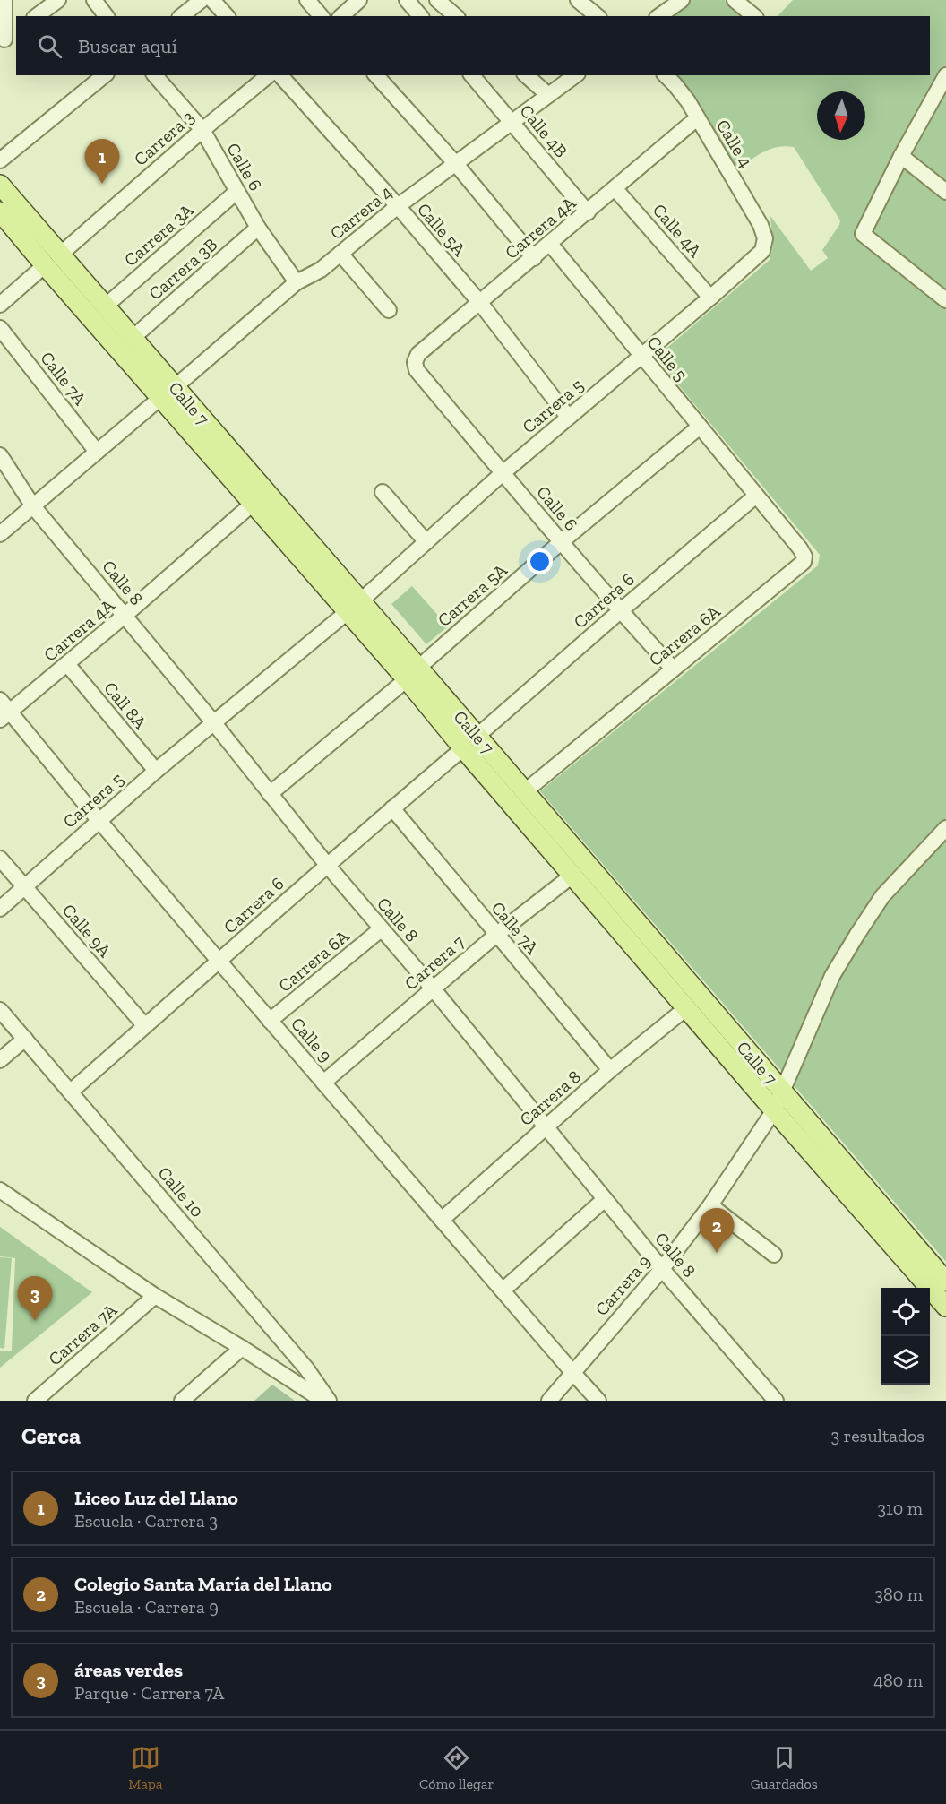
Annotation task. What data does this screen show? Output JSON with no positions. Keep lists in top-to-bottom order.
{
  "streets": {
    "main road": ["Calle 7"],
    "street": [
      "Calle 4B",
      "Carrera 3",
      "Calle 4",
      "Calle 6",
      "Carrera 4",
      "Carrera 4A",
      "Calle 5A",
      "Calle 4A",
      "Carrera 3A",
      "Carrera 3B",
      "Calle 5",
      "Calle 7A",
      "Carrera 5",
      "Calle 8",
      "Carrera 5A",
      "Carrera 6",
      "Carrera 6A",
      "Call 8A",
      "Calle 9A",
      "Carrera 7",
      "Calle 9",
      "Carrera 8",
      "Calle 10",
      "Carrera 9",
      "Carrera 7A"
    ]
  },
  "crossings": [
    ["Calle 4B", "Carrera 4"],
    ["Calle 4B", "Carrera 4A"],
    ["Carrera 3", "Calle 6"],
    ["Carrera 3", "Calle 7"],
    ["Calle 4", "Carrera 4A"],
    ["Calle 4", "Carrera 5"],
    ["Calle 6", "Carrera 4"],
    ["Calle 6", "Carrera 4A"],
    ["Calle 6", "Carrera 3A"],
    ["Calle 6", "Carrera 3B"],
    ["Calle 6", "Carrera 5"],
    ["Calle 6", "Carrera 5A"],
    ["Calle 6", "Carrera 6"],
    ["Calle 6", "Carrera 6A"],
    ["Carrera 4", "Calle 5A"],
    ["Carrera 4", "Calle 7A"],
    ["Carrera 4", "Calle 7"],
    ["Carrera 4", "Calle 8"],
    ["Carrera 4A", "Calle 5A"],
    ["Carrera 4A", "Calle 4A"],
    ["Carrera 4A", "Calle 5"],
    ["Carrera 4A", "Calle 7"],
    ["Carrera 4A", "Calle 8"],
    ["Carrera 4A", "Call 8A"],
    ["Carrera 4A", "Calle 9"],
    ["Calle 5A", "Carrera 5"],
    ["Calle 4A", "Carrera 5"],
    ["Carrera 3A", "Calle 7"],
    ["Carrera 3B", "Calle 7"],
    ["Calle 5", "Carrera 5"],
    ["Calle 5", "Carrera 5A"],
    ["Calle 5", "Carrera 6"],
    ["Calle 5", "Carrera 6A"],
    ["Calle 7A", "Carrera 6"],
    ["Calle 7A", "Carrera 7"],
    ["Calle 7A", "Carrera 8"],
    ["Calle 7", "Carrera 5"],
    ["Calle 7", "Carrera 5A"],
    ["Calle 7", "Carrera 6"],
    ["Calle 7", "Carrera 6A"],
    ["Calle 7", "Carrera 7"],
    ["Calle 7", "Carrera 8"],
    ["Calle 7", "Carrera 9"],
    ["Carrera 5", "Calle 8"],
    ["Carrera 5", "Call 8A"],
    ["Carrera 5", "Calle 9A"],
    ["Carrera 5", "Calle 9"],
    ["Calle 8", "Carrera 5A"],
    ["Calle 8", "Carrera 6"],
    ["Calle 8", "Carrera 6A"],
    ["Calle 8", "Carrera 7"],
    ["Calle 8", "Carrera 8"],
    ["Calle 8", "Carrera 9"],
    ["Carrera 6", "Carrera 6A"],
    ["Carrera 6", "Calle 9A"],
    ["Carrera 6", "Calle 9"],
    ["Carrera 6", "Calle 10"],
    ["Carrera 6A", "Calle 9"],
    ["Carrera 7", "Calle 9"],
    ["Calle 9", "Carrera 8"],
    ["Calle 9", "Carrera 9"]
  ],
  "north": "bottom",
  "page": {
    "search": "Buscar aquí",
    "pins": ["1", "2", "3"],
    "heading": ["Cerca", "3 resultados"],
    "list": [
      {
        "mark": "1",
        "name": "Liceo Luz del Llano",
        "note": "Escuela · Carrera 3",
        "value": "310 m"
      },
      {
        "mark": "2",
        "name": "Colegio Santa María del Llano",
        "note": "Escuela · Carrera 9",
        "value": "380 m"
      },
      {
        "mark": "3",
        "name": "áreas verdes",
        "note": "Parque · Carrera 7A",
        "value": "480 m"
      }
    ],
    "nav": ["Mapa", "Cómo llegar", "Guardados"]
  }
}
